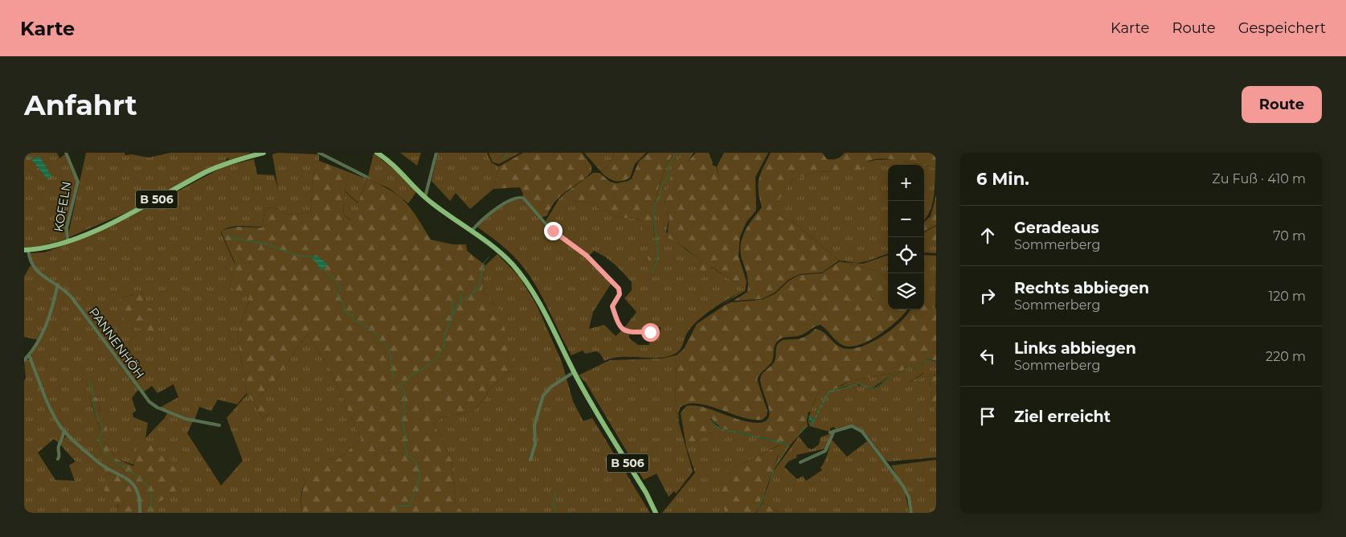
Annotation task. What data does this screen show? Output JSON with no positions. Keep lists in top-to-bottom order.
{
  "streets": {
    "main road": ["B 506"],
    "street": ["KOFELN", "PANNENHÖH"]
  },
  "crossings": [
    ["B 506", "KOFELN"],
    ["B 506", "PANNENHÖH"]
  ],
  "page": {
    "header": "Karte",
    "nav": ["Karte", "Route", "Gespeichert"],
    "buttons": "Route",
    "title": "Anfahrt",
    "heading": ["6 Min.", "Zu Fuß · 410 m"],
    "map_buttons": ["+", "−"],
    "list": [
      ["Geradeaus", "Sommerberg", "70 m"],
      ["Rechts abbiegen", "Sommerberg", "120 m"],
      ["Links abbiegen", "Sommerberg", "220 m"],
      "Ziel erreicht"
    ]
  }
}
